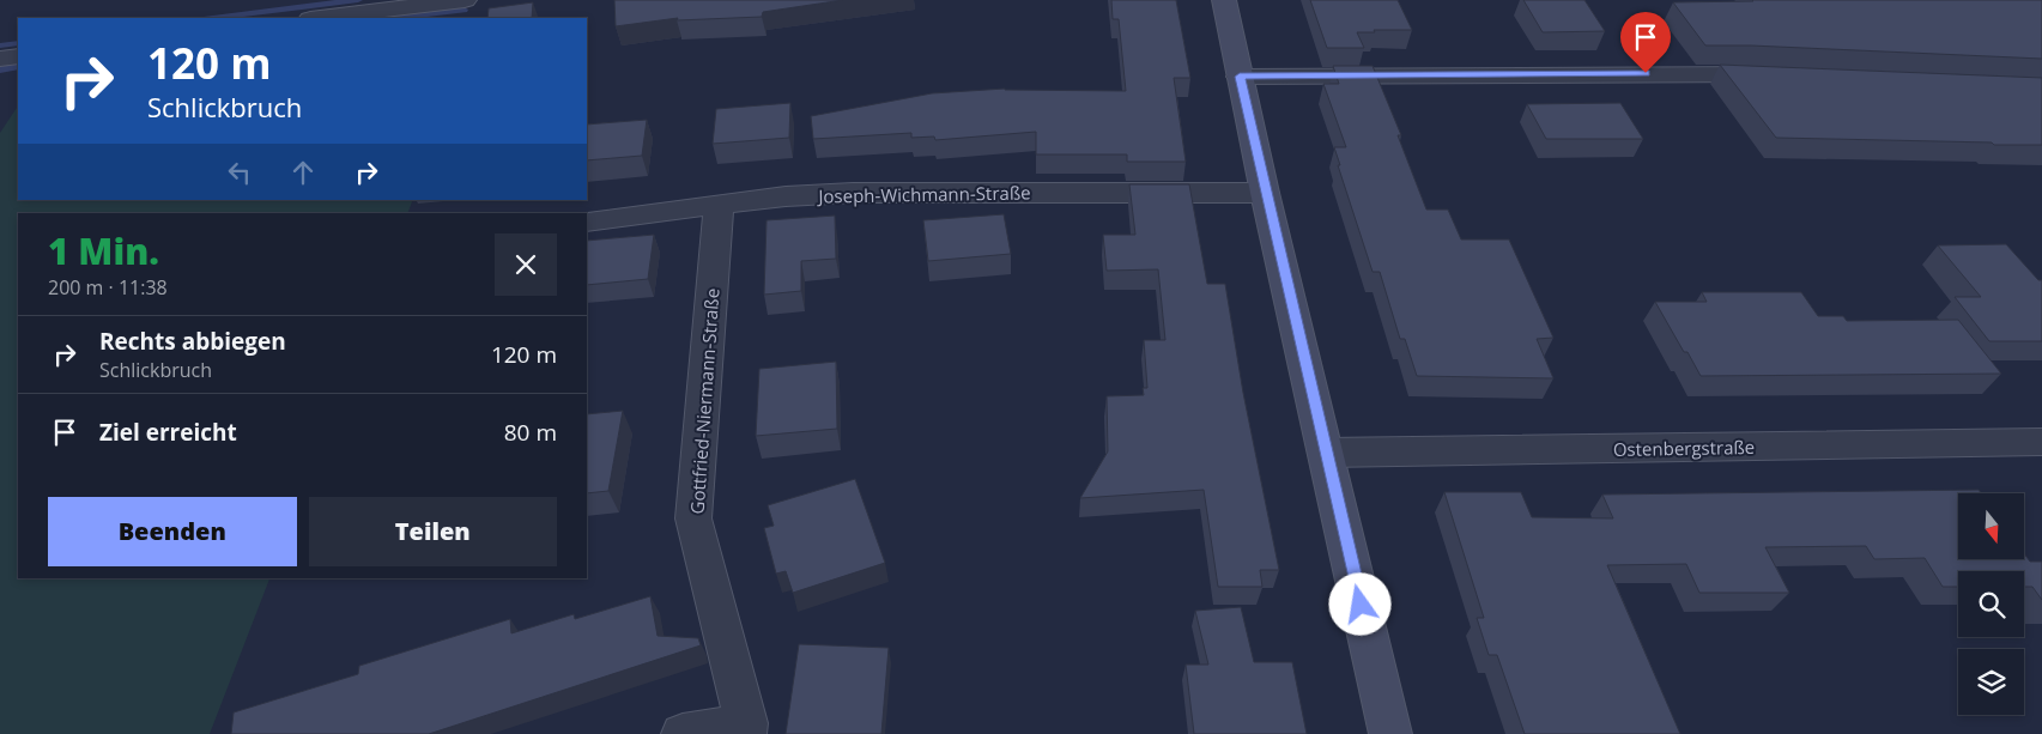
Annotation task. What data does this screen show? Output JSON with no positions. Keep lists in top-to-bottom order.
{
  "streets": {
    "street": ["Joseph-Wichmann-Straße", "Gottfried-Niermann-Straße", "Ostenbergstraße"]
  },
  "crossings": [
    ["Joseph-Wichmann-Straße", "Gottfried-Niermann-Straße"]
  ],
  "north": "bottom",
  "page": {
    "turn": ["120 m", "Schlickbruch"],
    "heading": ["1 Min.", "200 m · 11:38"],
    "list": [
      {
        "name": "Rechts abbiegen",
        "note": "Schlickbruch",
        "value": "120 m"
      },
      {
        "name": "Ziel erreicht",
        "value": "80 m"
      }
    ],
    "buttons": ["Beenden", "Teilen"]
  }
}
